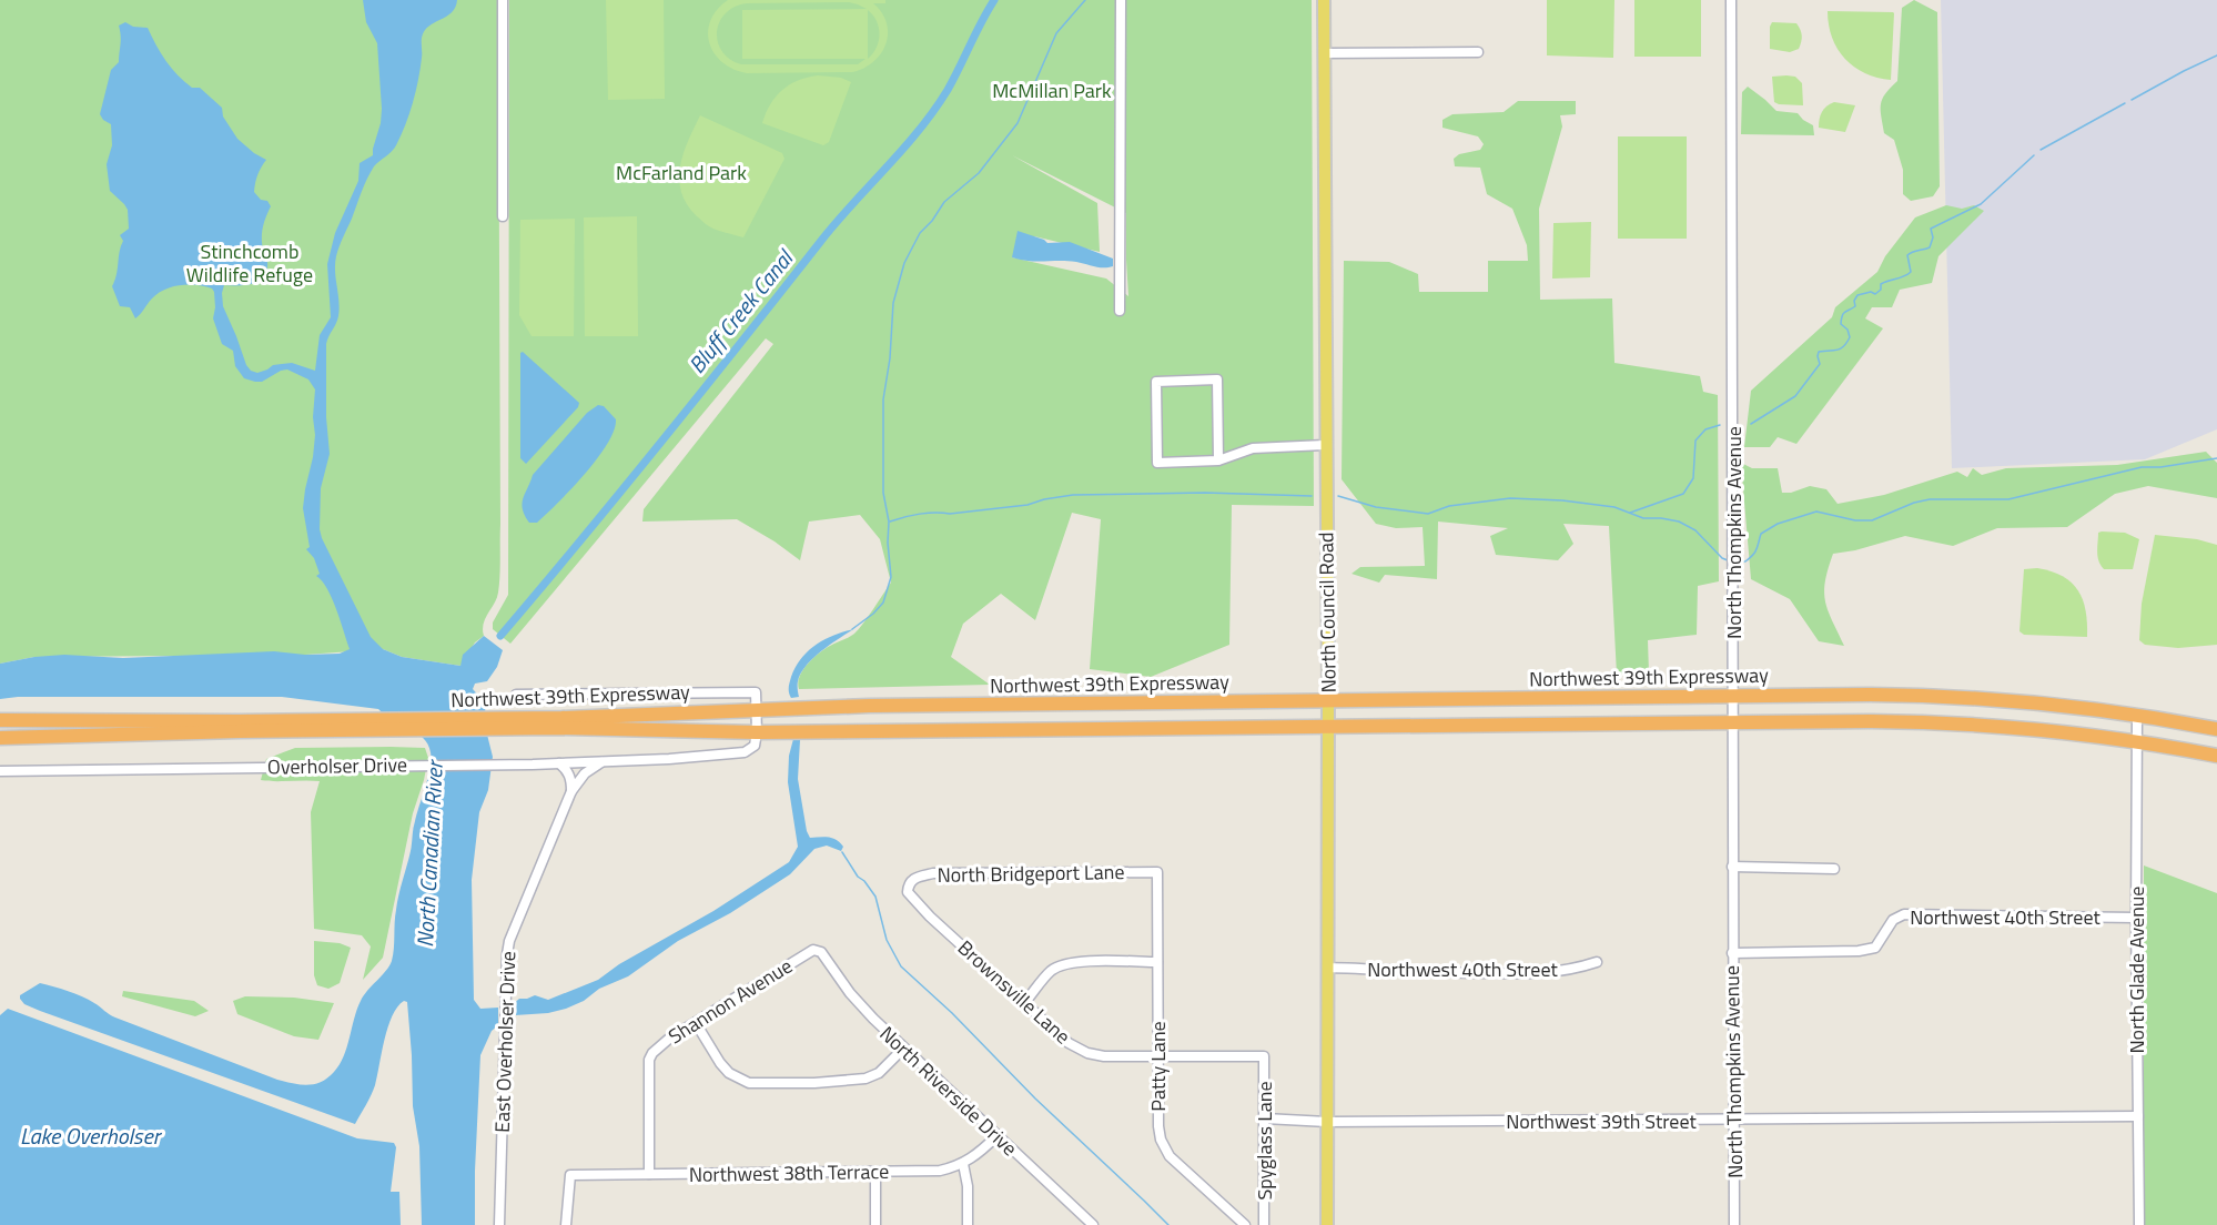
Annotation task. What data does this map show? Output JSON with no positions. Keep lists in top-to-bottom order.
{
  "streets": {
    "highway": ["Northwest 39th Expressway"],
    "main road": ["North Council Road"],
    "street": [
      "North Thompkins Avenue",
      "Overholser Drive",
      "North Bridgeport Lane",
      "Northwest 40th Street",
      "North Glade Avenue",
      "Brownsville Lane",
      "Shannon Avenue",
      "East Overholser Drive",
      "Patty Lane",
      "North Riverside Drive",
      "Northwest 39th Street",
      "Spyglass Lane",
      "Northwest 38th Terrace"
    ]
  },
  "crossings": [
    ["North Thompkins Avenue", "Northwest 39th Expressway"],
    ["North Thompkins Avenue", "Northwest 40th Street"],
    ["North Thompkins Avenue", "Northwest 39th Street"],
    ["North Council Road", "Northwest 39th Expressway"],
    ["North Council Road", "Northwest 40th Street"],
    ["North Council Road", "Northwest 39th Street"],
    ["Northwest 39th Expressway", "Overholser Drive"],
    ["Northwest 39th Expressway", "North Glade Avenue"],
    ["Overholser Drive", "East Overholser Drive"],
    ["North Bridgeport Lane", "Brownsville Lane"],
    ["North Bridgeport Lane", "Patty Lane"],
    ["Northwest 40th Street", "North Glade Avenue"],
    ["North Glade Avenue", "Northwest 39th Street"],
    ["Brownsville Lane", "Patty Lane"],
    ["Brownsville Lane", "Spyglass Lane"],
    ["Shannon Avenue", "North Riverside Drive"],
    ["Shannon Avenue", "Northwest 38th Terrace"],
    ["North Riverside Drive", "Northwest 38th Terrace"],
    ["Northwest 39th Street", "Spyglass Lane"]
  ],
  "water": ["Bluff Creek Canal", "North Canadian River", "Lake Overholser"],
  "parks": ["McMillan Park", "McFarland Park", "Stinchcomb Wildlife Refuge"]
}
